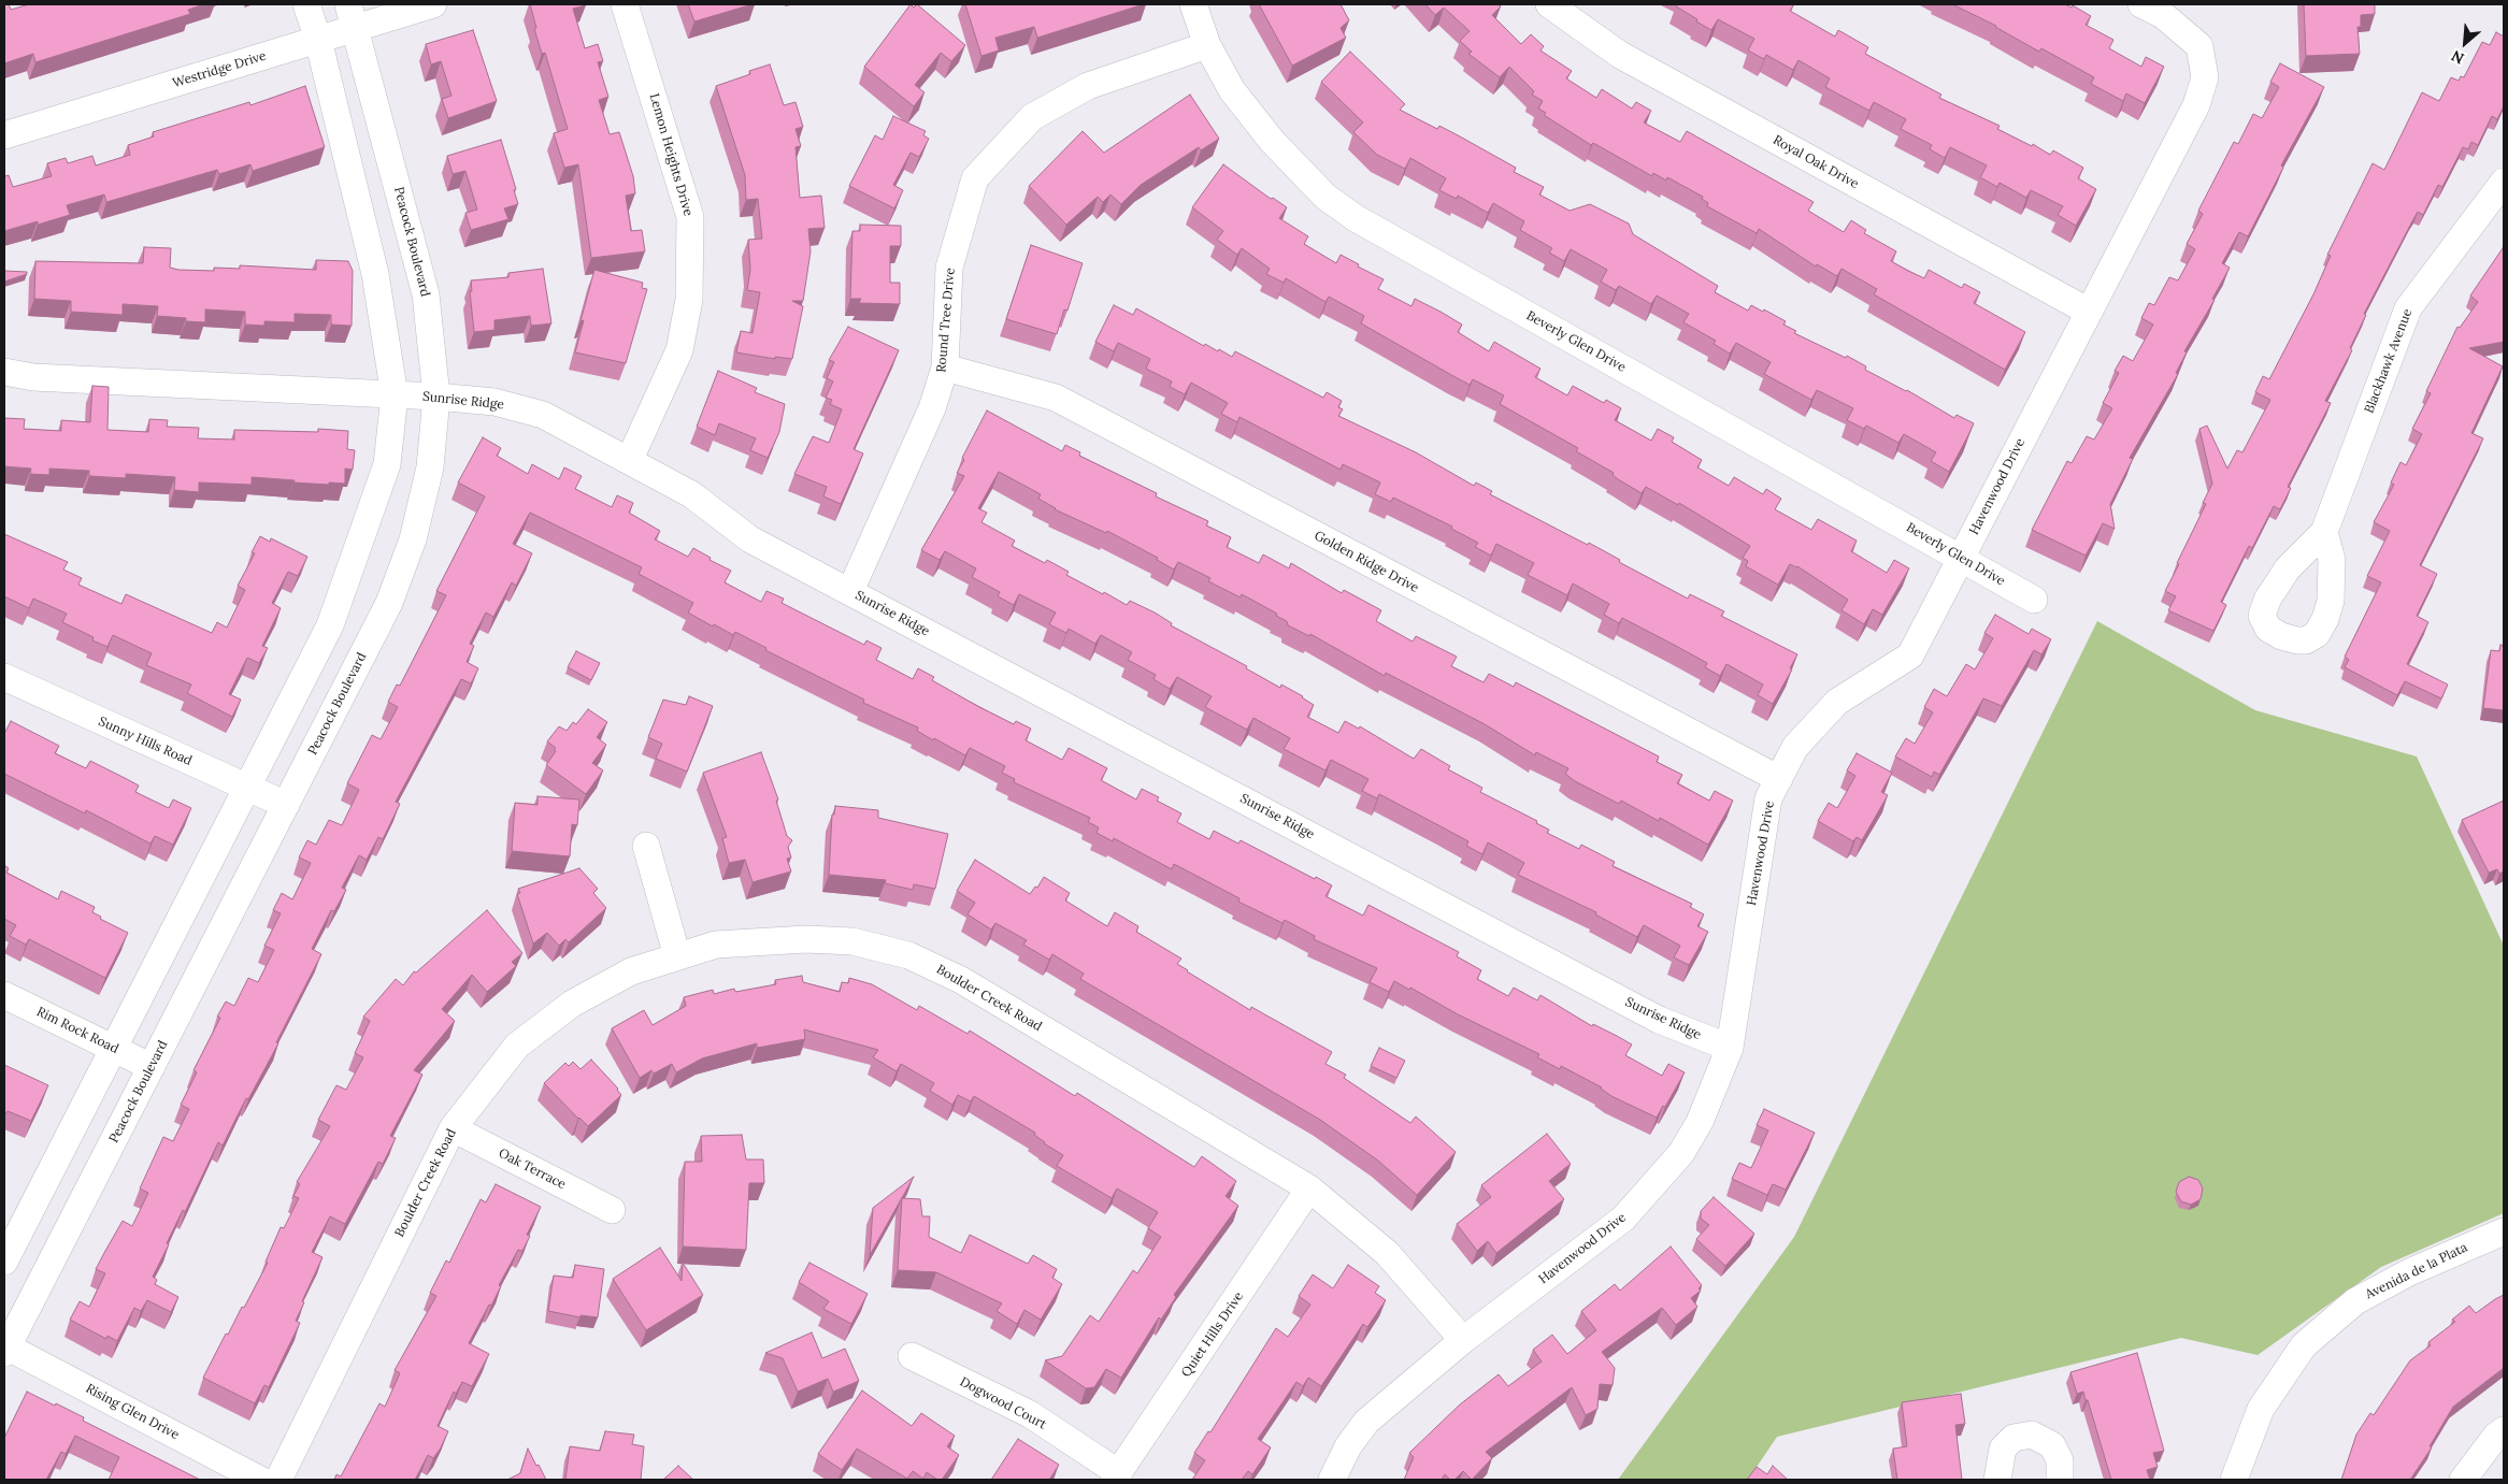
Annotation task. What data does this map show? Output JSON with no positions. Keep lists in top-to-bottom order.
{
  "streets": {
    "street": [
      "Westridge Drive",
      "Lemon Heights Drive",
      "Royal Oak Drive",
      "Peacock Boulevard",
      "Round Tree Drive",
      "Beverly Glen Drive",
      "Blackhawk Avenue",
      "Sunrise Ridge",
      "Havenwood Drive",
      "Golden Ridge Drive",
      "Sunny Hills Road",
      "Boulder Creek Road",
      "Rim Rock Road",
      "Oak Terrace",
      "Avenida de la Plata",
      "Quiet Hills Drive",
      "Dogwood Court",
      "Rising Glen Drive"
    ]
  },
  "crossings": [
    ["Westridge Drive", "Peacock Boulevard"],
    ["Lemon Heights Drive", "Sunrise Ridge"],
    ["Royal Oak Drive", "Havenwood Drive"],
    ["Peacock Boulevard", "Sunrise Ridge"],
    ["Peacock Boulevard", "Sunny Hills Road"],
    ["Peacock Boulevard", "Rim Rock Road"],
    ["Peacock Boulevard", "Rising Glen Drive"],
    ["Round Tree Drive", "Beverly Glen Drive"],
    ["Round Tree Drive", "Sunrise Ridge"],
    ["Round Tree Drive", "Golden Ridge Drive"],
    ["Beverly Glen Drive", "Havenwood Drive"],
    ["Sunrise Ridge", "Havenwood Drive"],
    ["Havenwood Drive", "Golden Ridge Drive"],
    ["Havenwood Drive", "Boulder Creek Road"],
    ["Boulder Creek Road", "Oak Terrace"],
    ["Boulder Creek Road", "Quiet Hills Drive"],
    ["Quiet Hills Drive", "Dogwood Court"]
  ],
  "north": "bottom left"
}
